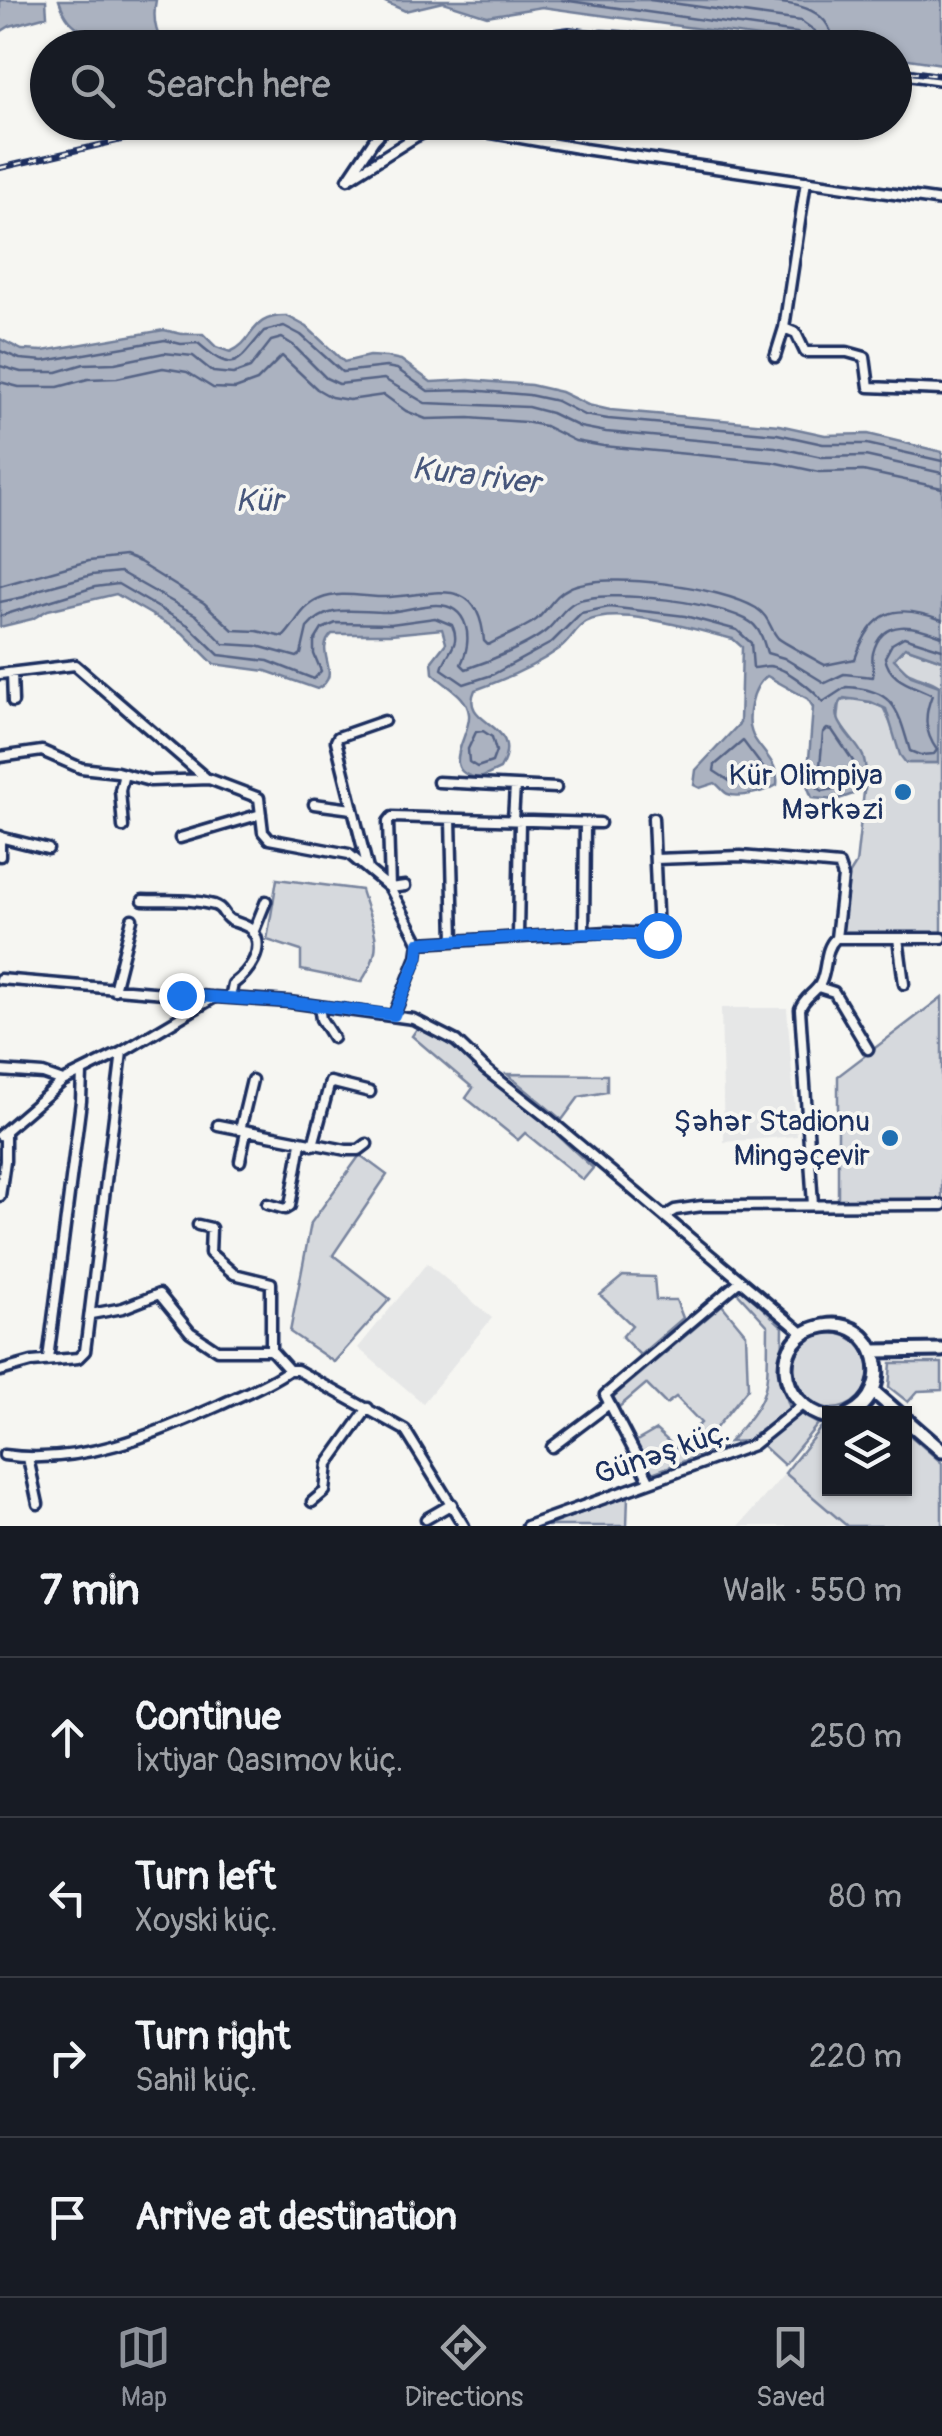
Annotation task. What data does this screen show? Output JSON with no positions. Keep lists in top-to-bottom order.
{
  "streets": {
    "street": ["Günəş küç."]
  },
  "water": ["Kura river", "Kür"],
  "places": ["Kür Olimpiya Mərkəzi", "Şəhər Stadionu Mingəçevir"],
  "page": {
    "search": "Search here",
    "heading": ["7 min", "Walk · 550 m"],
    "list": [
      ["Continue", "İxtiyar Qasımov küç.", "250 m"],
      ["Turn left", "Xoyski küç.", "80 m"],
      ["Turn right", "Sahil küç.", "220 m"],
      "Arrive at destination"
    ],
    "nav": ["Map", "Directions", "Saved"]
  }
}
